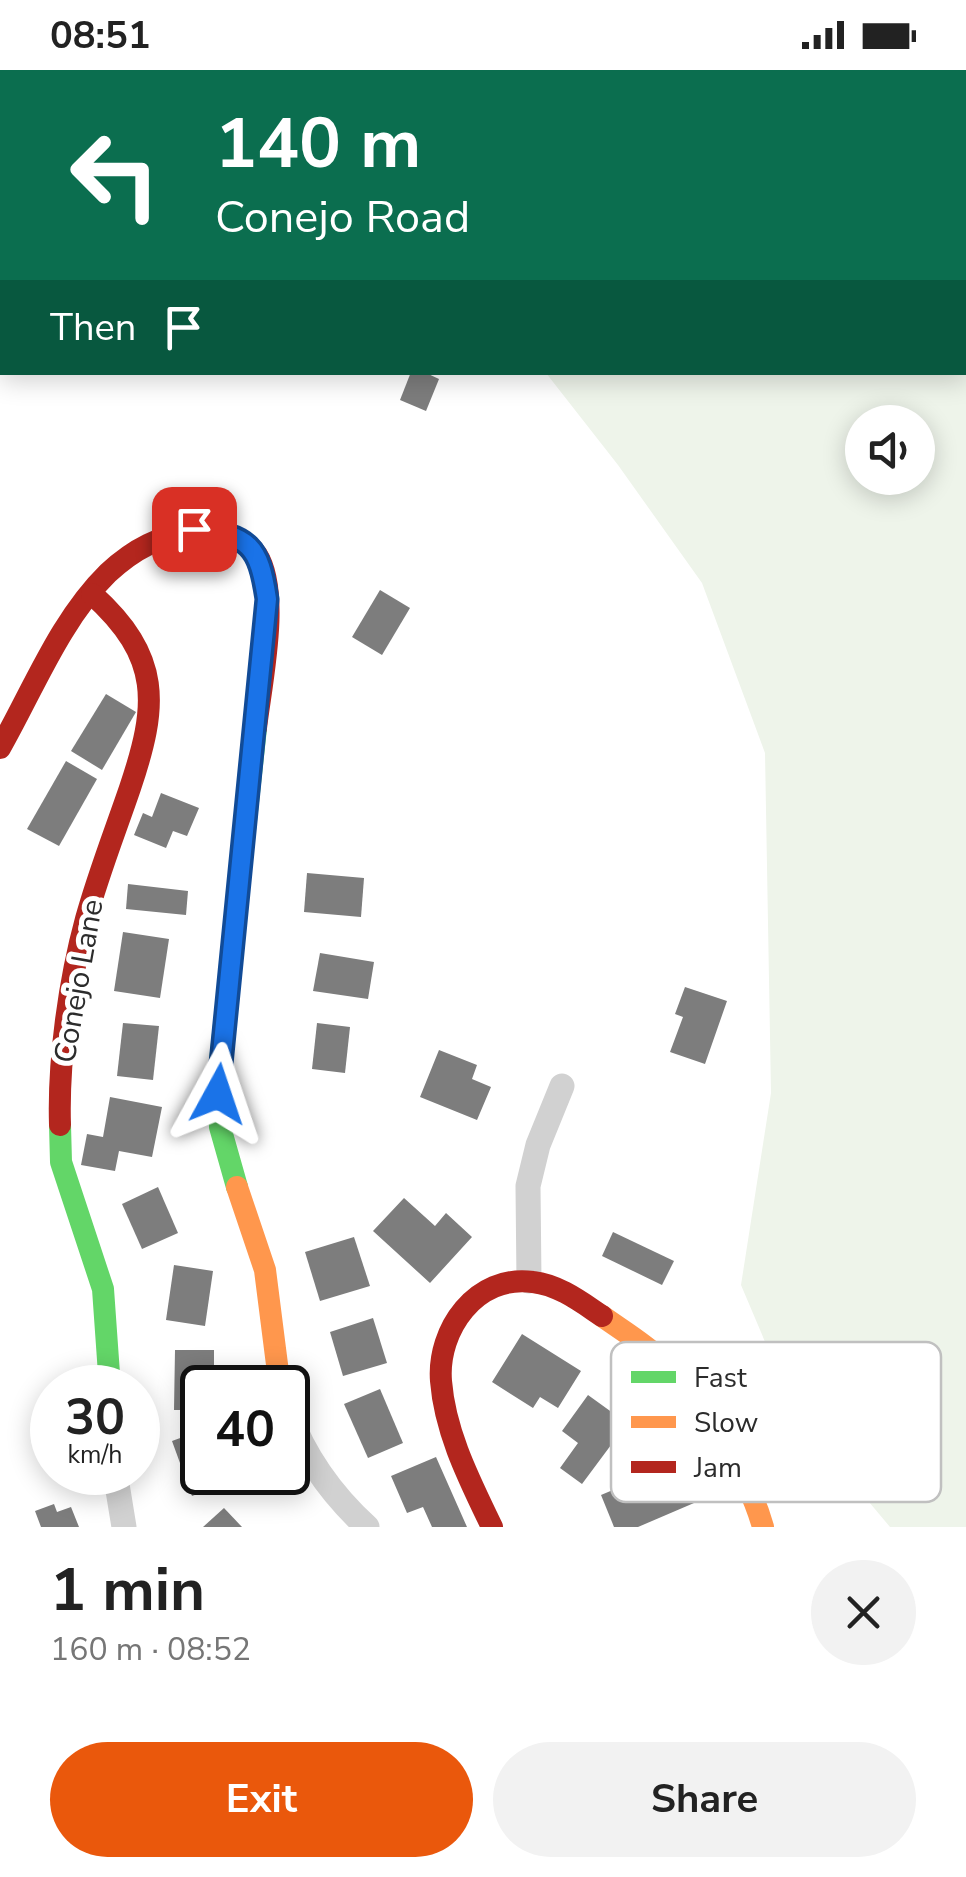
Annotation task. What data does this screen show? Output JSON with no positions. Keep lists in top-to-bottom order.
{
  "streets": {
    "street": ["Conejo Lane"]
  },
  "legend": ["Fast", "Slow", "Jam"],
  "page": {
    "status": "08:51",
    "turn": ["140 m", "Conejo Road"],
    "then": "Then",
    "speed": "30 km/h",
    "limit": "40",
    "heading": ["1 min", "160 m · 08:52"],
    "buttons": ["Exit", "Share"]
  }
}
